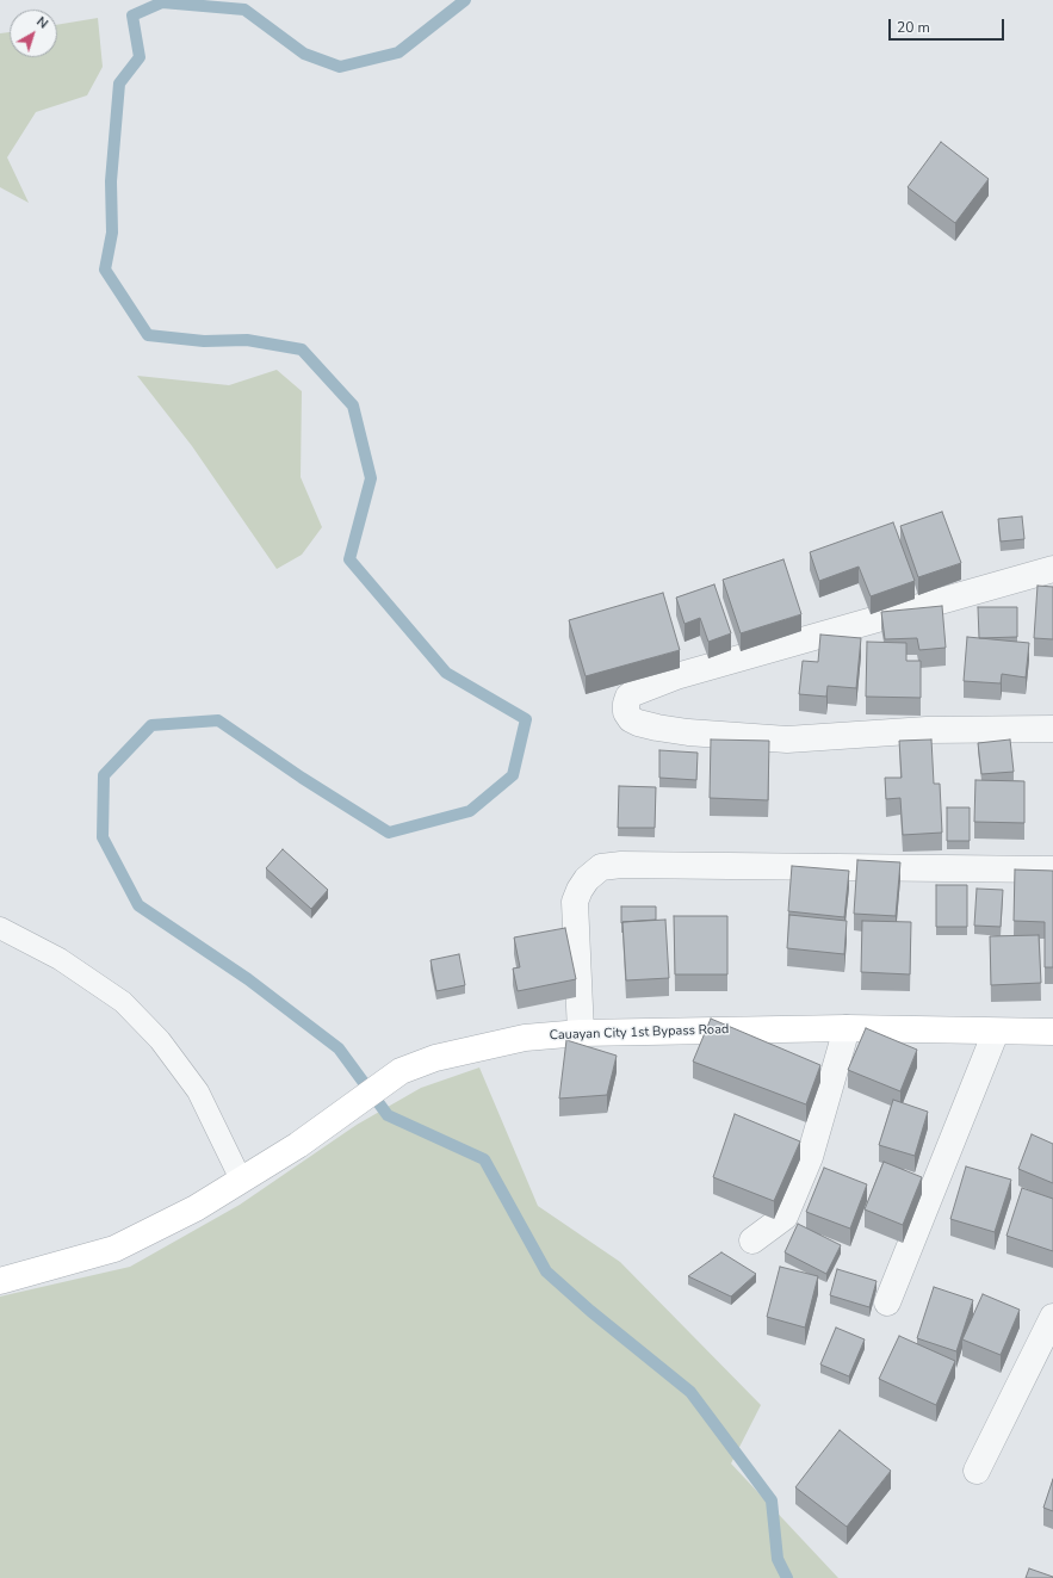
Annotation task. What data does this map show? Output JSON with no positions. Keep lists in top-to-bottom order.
{
  "streets": {
    "main road": ["Cauayan City 1st Bypass Road"]
  },
  "scale_bar": "20 m",
  "north": "top right"
}
